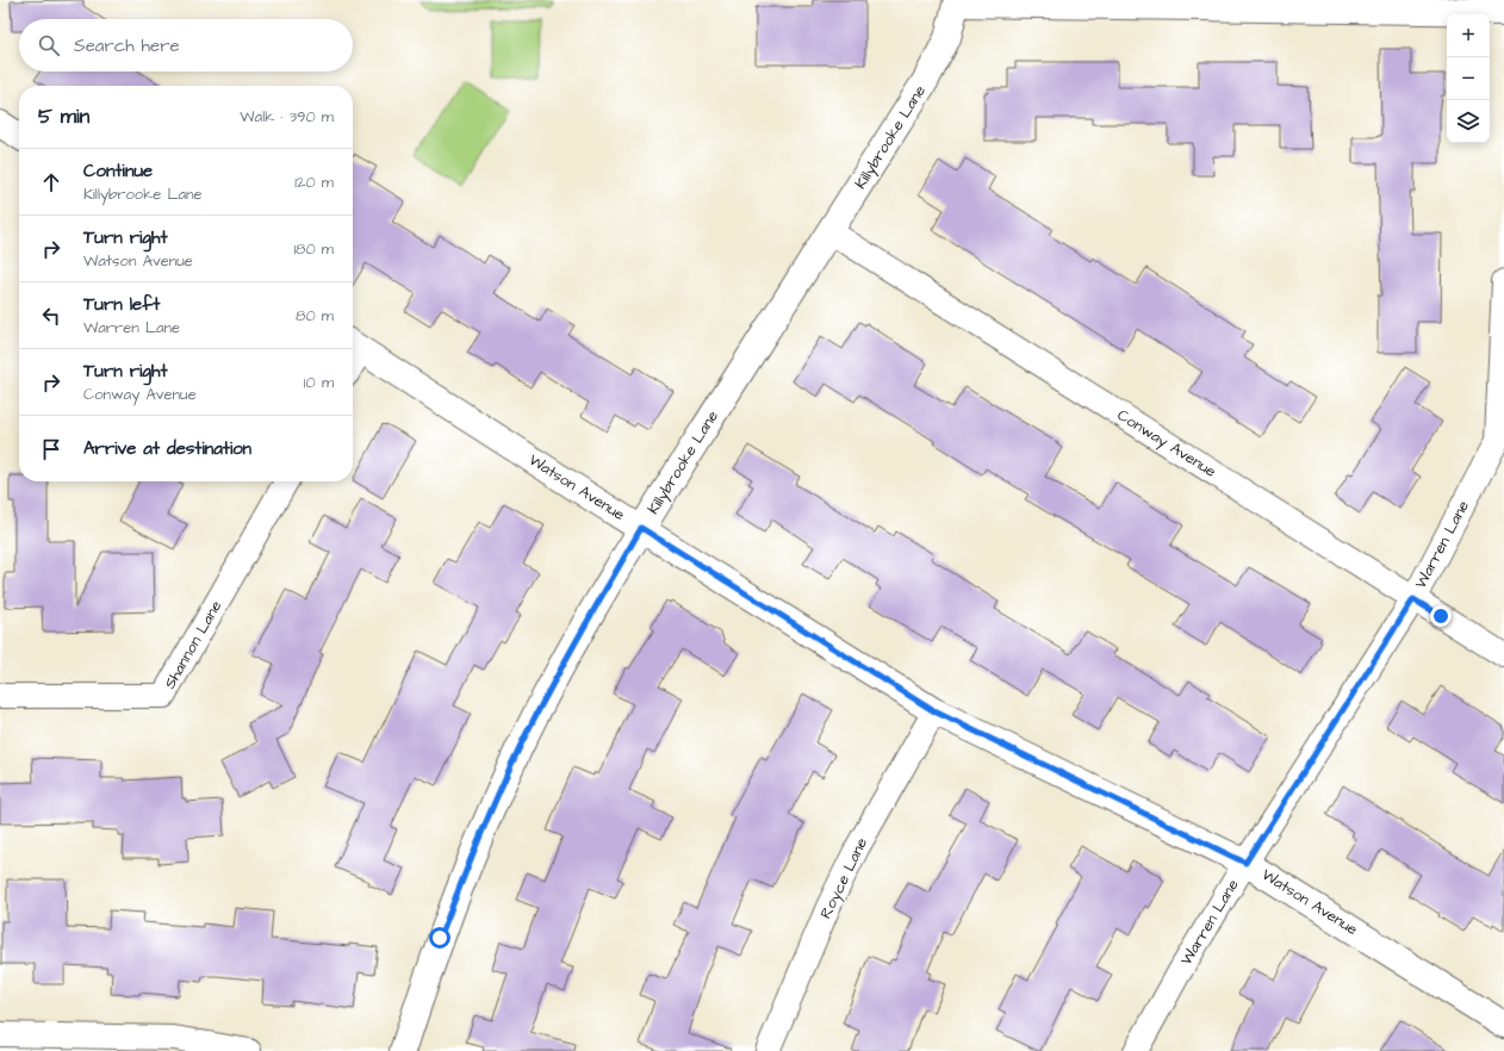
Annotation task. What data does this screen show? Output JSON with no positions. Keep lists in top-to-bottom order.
{
  "streets": {
    "street": [
      "Killybrooke Lane",
      "Conway Avenue",
      "Watson Avenue",
      "Warren Lane",
      "Shannon Lane",
      "Royce Lane"
    ]
  },
  "crossings": [
    ["Killybrooke Lane", "Conway Avenue"],
    ["Killybrooke Lane", "Watson Avenue"],
    ["Conway Avenue", "Warren Lane"],
    ["Watson Avenue", "Warren Lane"],
    ["Watson Avenue", "Royce Lane"]
  ],
  "page": {
    "map_buttons": ["+", "−"],
    "search": "Search here",
    "heading": ["5 min", "Walk · 390 m"],
    "list": [
      ["Continue", "Killybrooke Lane", "120 m"],
      ["Turn right", "Watson Avenue", "180 m"],
      ["Turn left", "Warren Lane", "80 m"],
      ["Turn right", "Conway Avenue", "10 m"],
      "Arrive at destination"
    ]
  }
}
